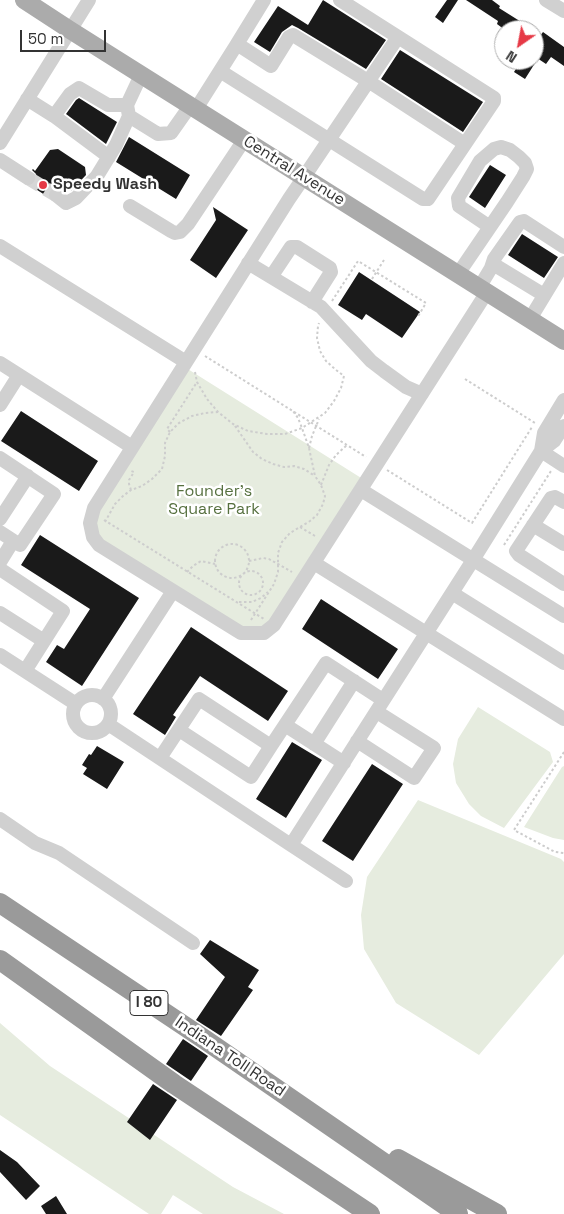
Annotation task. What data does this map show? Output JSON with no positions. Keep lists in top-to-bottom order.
{
  "streets": {
    "highway": ["I 80", "Indiana Toll Road"],
    "main road": ["Central Avenue"]
  },
  "parks": ["Founder's Square Park"],
  "places": ["Speedy Wash"],
  "scale_bar": "50 m",
  "north": "bottom left"
}
